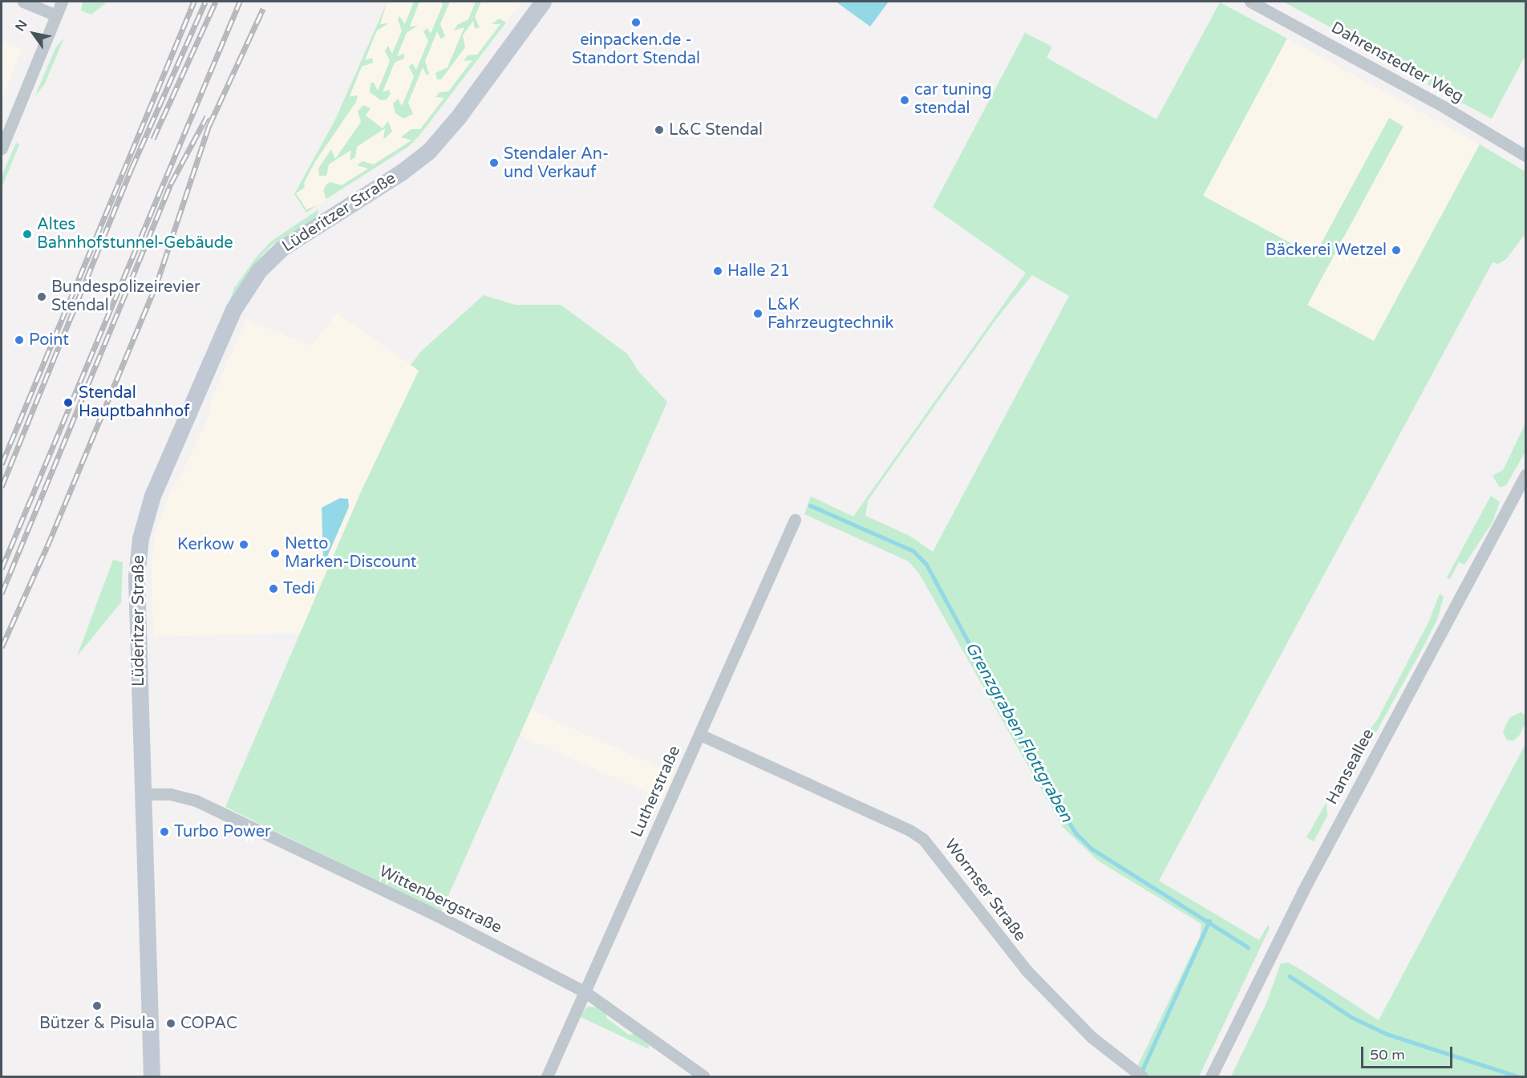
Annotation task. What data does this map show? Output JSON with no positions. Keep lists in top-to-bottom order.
{
  "streets": {
    "main road": ["Lüderitzer Straße"],
    "street": [
      "Dahrenstedter Weg",
      "Hanseallee",
      "Lutherstraße",
      "Wormser Straße",
      "Wittenbergstraße"
    ]
  },
  "crossings": [
    ["Lüderitzer Straße", "Wittenbergstraße"],
    ["Lutherstraße", "Wormser Straße"],
    ["Lutherstraße", "Wittenbergstraße"]
  ],
  "water": ["Grenzgraben Flottgraben"],
  "places": [
    "einpacken.de - Standort Stendal",
    "car tuning stendal",
    "L&C Stendal",
    "Stendaler An- und Verkauf",
    "Altes Bahnhofstunnel-Gebäude",
    "Bäckerei Wetzel",
    "Halle 21",
    "Bundespolizeirevier Stendal",
    "L&K Fahrzeugtechnik",
    "Point",
    "Stendal Hauptbahnhof",
    "Kerkow",
    "Netto Marken-Discount",
    "Tedi",
    "Turbo Power",
    "Bützer & Pisula",
    "COPAC"
  ],
  "scale_bar": "50 m",
  "north": "top left"
}
